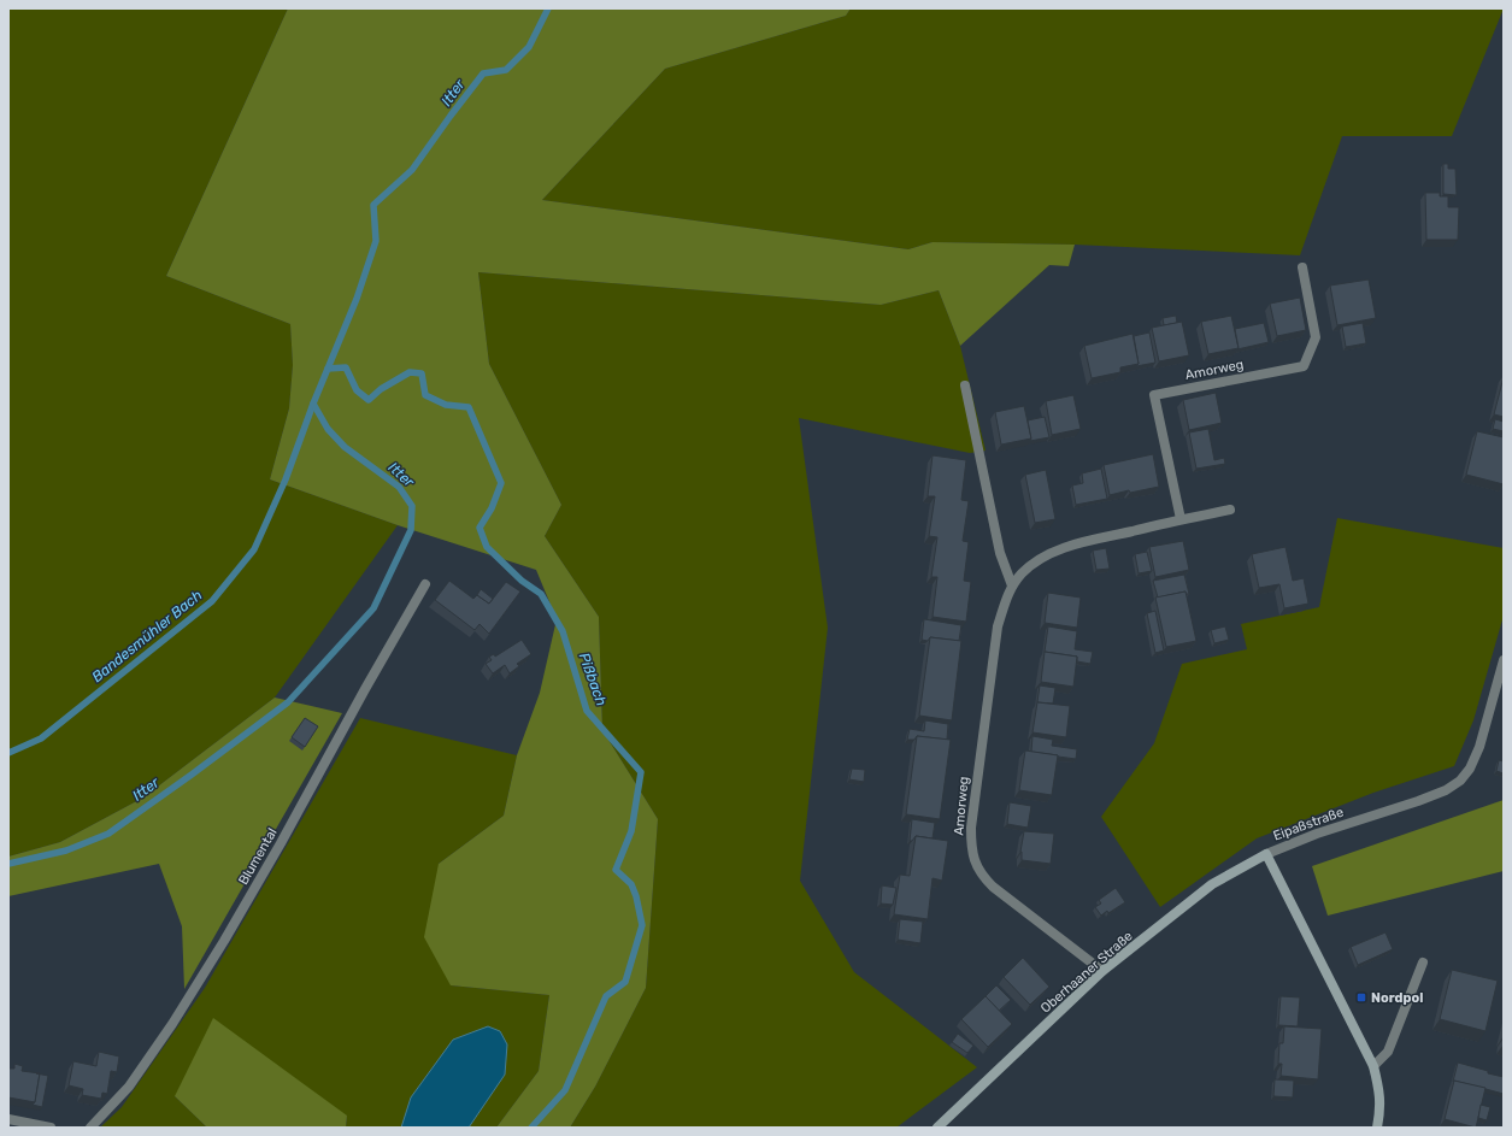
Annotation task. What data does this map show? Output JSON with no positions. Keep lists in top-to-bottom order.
{
  "streets": {
    "street": [
      "Amorweg",
      "Eipaßstraße",
      "Blumental",
      "Oberhaaner Straße"
    ]
  },
  "crossings": [
    ["Amorweg", "Oberhaaner Straße"],
    ["Eipaßstraße", "Oberhaaner Straße"]
  ],
  "water": ["Itter", "Bandesmühler Bach", "Pißbach"],
  "places": {
    "transit": ["Nordpol"]
  }
}
